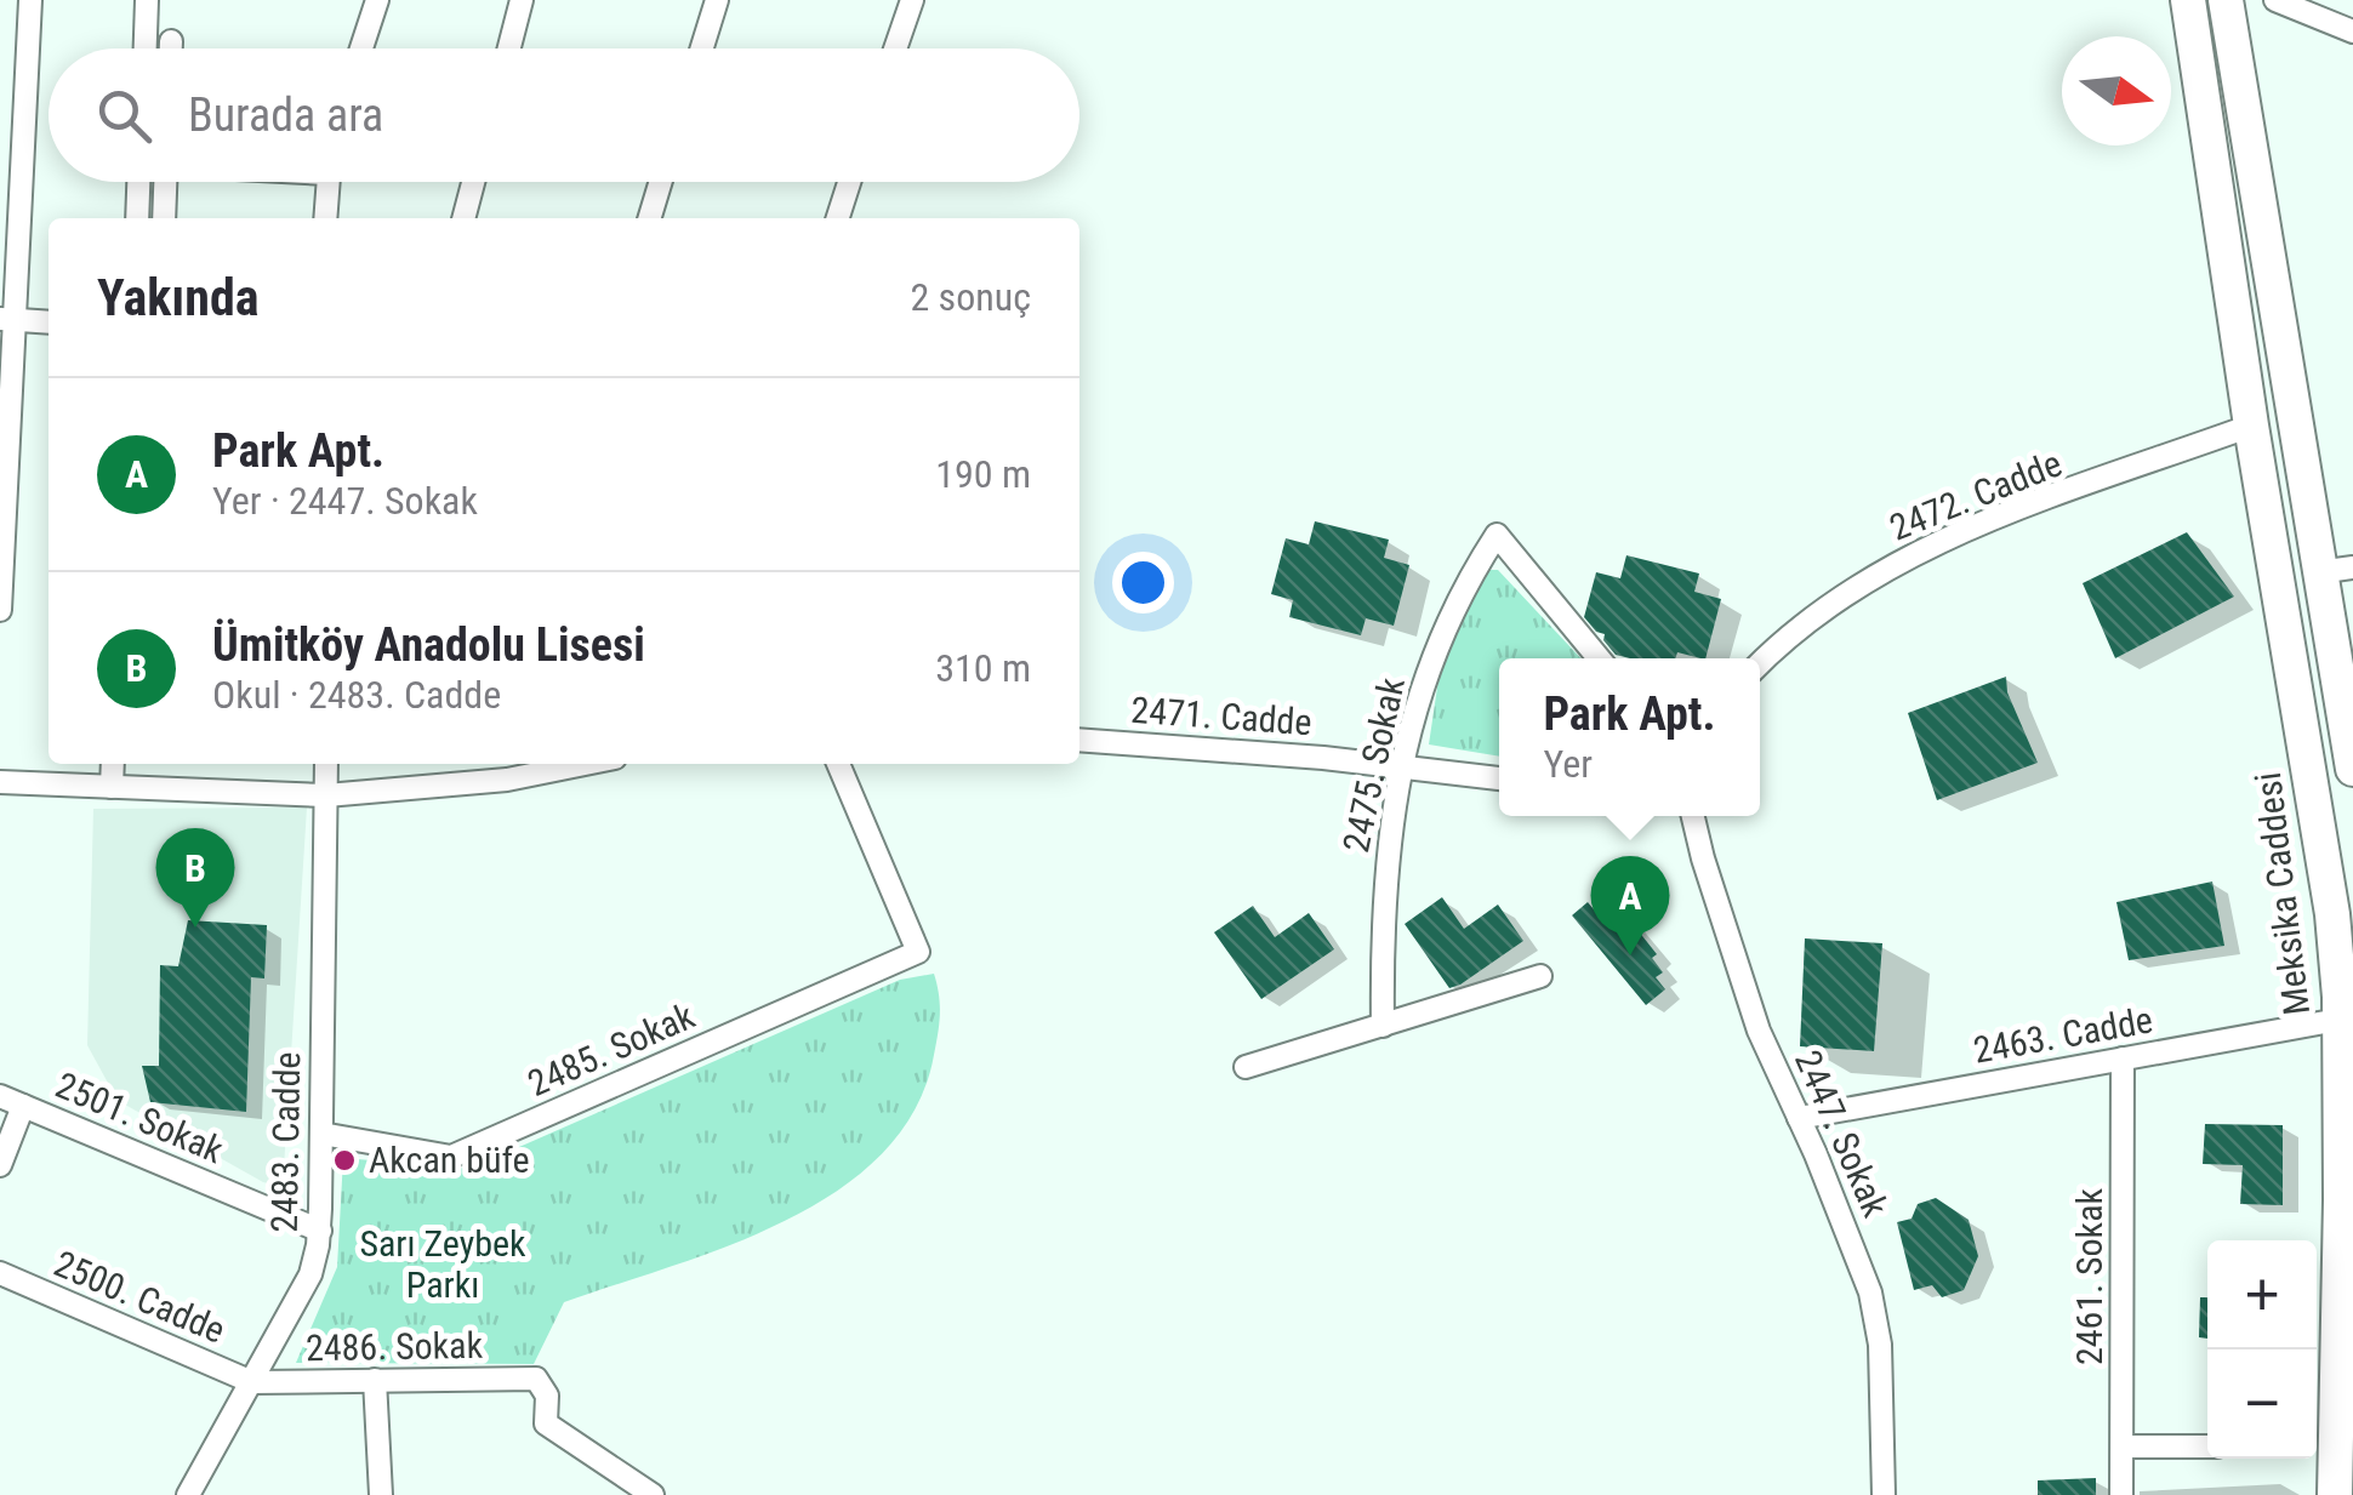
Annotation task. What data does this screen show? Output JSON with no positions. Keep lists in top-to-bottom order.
{
  "streets": {
    "main road": ["Meksika Caddesi"],
    "street": [
      "2472. Cadde",
      "2471. Cadde",
      "2475. Sokak",
      "2463. Cadde",
      "2485. Sokak",
      "2501. Sokak",
      "2447. Sokak",
      "2483. Cadde",
      "2461. Sokak",
      "2500. Cadde",
      "2486. Sokak"
    ]
  },
  "crossings": [
    ["2472. Cadde", "Meksika Caddesi"],
    ["2471. Cadde", "2475. Sokak"],
    ["Meksika Caddesi", "2463. Cadde"],
    ["2463. Cadde", "2447. Sokak"],
    ["2463. Cadde", "2461. Sokak"],
    ["2485. Sokak", "2483. Cadde"],
    ["2501. Sokak", "2483. Cadde"],
    ["2483. Cadde", "2500. Cadde"],
    ["2483. Cadde", "2486. Sokak"],
    ["2500. Cadde", "2486. Sokak"]
  ],
  "parks": ["Sarı Zeybek Parkı"],
  "places": ["Akcan büfe"],
  "north": "right",
  "page": {
    "search": "Burada ara",
    "heading": ["Yakında", "2 sonuç"],
    "list": [
      {
        "mark": "A",
        "name": "Park Apt.",
        "note": "Yer · 2447. Sokak",
        "value": "190 m"
      },
      {
        "mark": "B",
        "name": "Ümitköy Anadolu Lisesi",
        "note": "Okul · 2483. Cadde",
        "value": "310 m"
      }
    ],
    "popup": ["Park Apt.", "Yer"],
    "pins": ["B", "A"],
    "map_buttons": ["+", "−"]
  }
}
